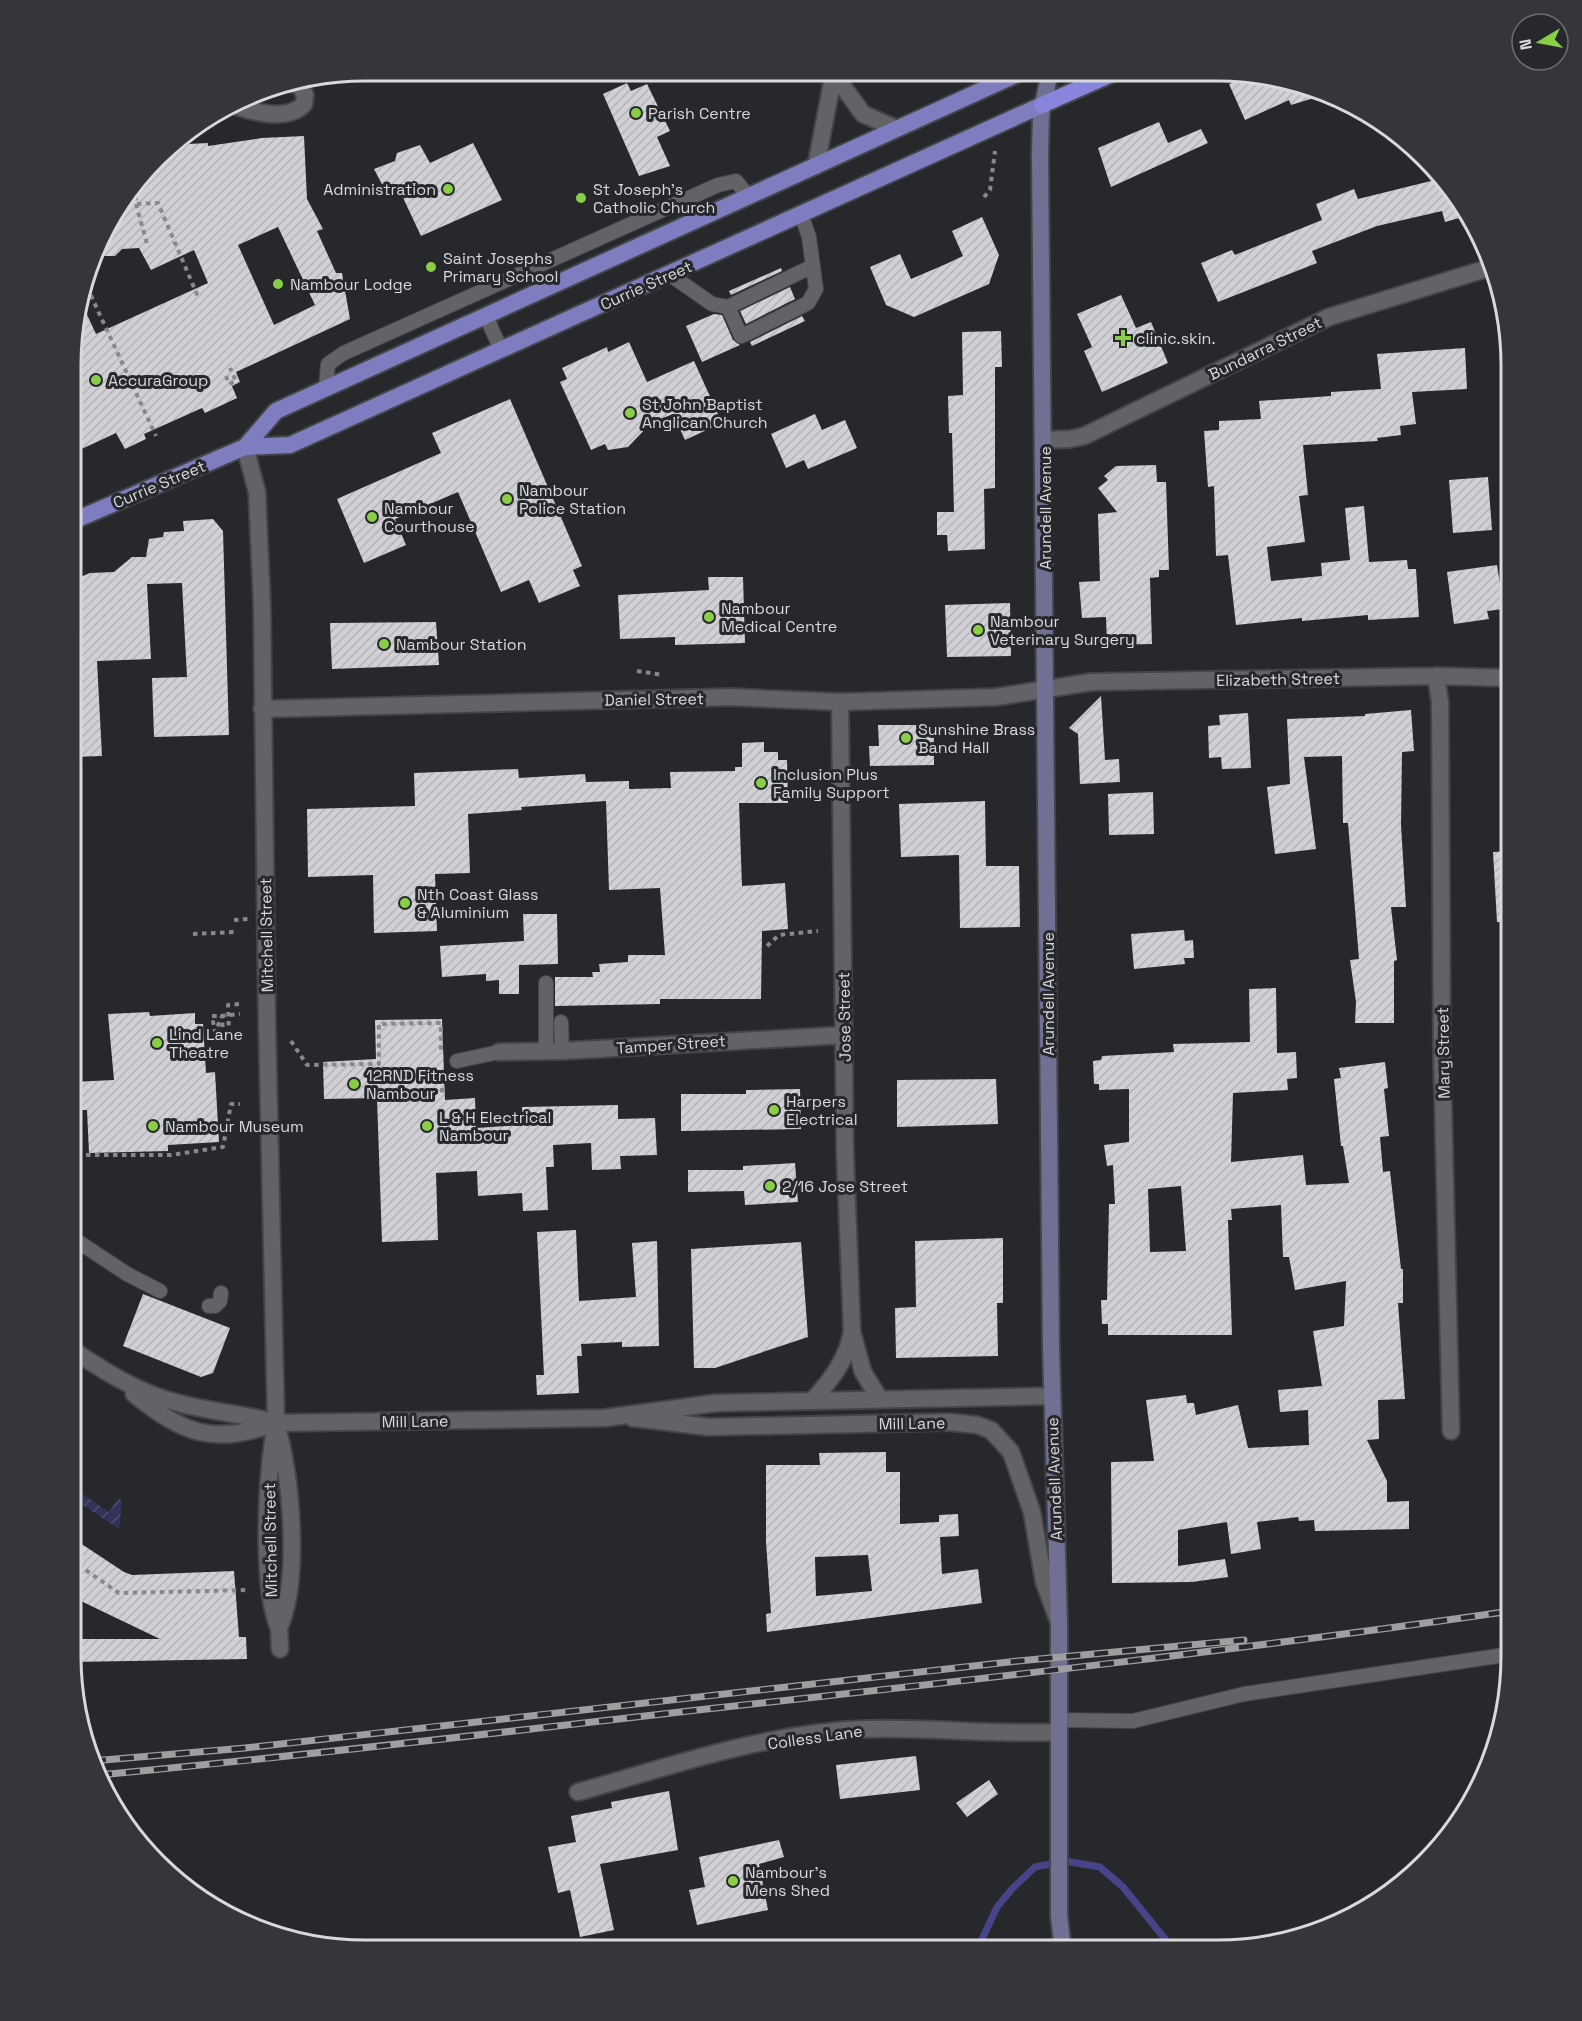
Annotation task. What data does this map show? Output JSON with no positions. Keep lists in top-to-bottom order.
{
  "streets": {
    "main road": ["Currie Street", "Arundell Avenue"],
    "street": [
      "Bundarra Street",
      "Elizabeth Street",
      "Daniel Street",
      "Mitchell Street",
      "Jose Street",
      "Tamper Street",
      "Mary Street",
      "Mill Lane",
      "Colless Lane"
    ]
  },
  "crossings": [
    ["Currie Street", "Arundell Avenue"],
    ["Currie Street", "Mitchell Street"],
    ["Bundarra Street", "Arundell Avenue"],
    ["Arundell Avenue", "Elizabeth Street"],
    ["Arundell Avenue", "Daniel Street"],
    ["Arundell Avenue", "Mill Lane"],
    ["Arundell Avenue", "Colless Lane"],
    ["Elizabeth Street", "Daniel Street"],
    ["Elizabeth Street", "Mary Street"],
    ["Daniel Street", "Mitchell Street"],
    ["Daniel Street", "Jose Street"],
    ["Mitchell Street", "Mill Lane"],
    ["Jose Street", "Tamper Street"],
    ["Jose Street", "Mill Lane"]
  ],
  "places": {
    "other": [
      "Parish Centre",
      "Administration",
      "St Joseph's Catholic Church",
      "Saint Josephs Primary School",
      "Nambour Lodge",
      "AccuraGroup",
      "St John Baptist Anglican Church",
      "Nambour Police Station",
      "Nambour Courthouse",
      "Nambour Medical Centre",
      "Nambour Veterinary Surgery",
      "Nambour Station",
      "Sunshine Brass Band Hall",
      "Inclusion Plus Family Support",
      "Nth Coast Glass & Aluminium",
      "Lind Lane Theatre",
      "12RND Fitness Nambour",
      "Harpers Electrical",
      "Nambour Museum",
      "L & H Electrical Nambour",
      "2/16 Jose Street",
      "Nambour's Mens Shed"
    ],
    "health": ["clinic.skin."]
  },
  "north": "left"
}
